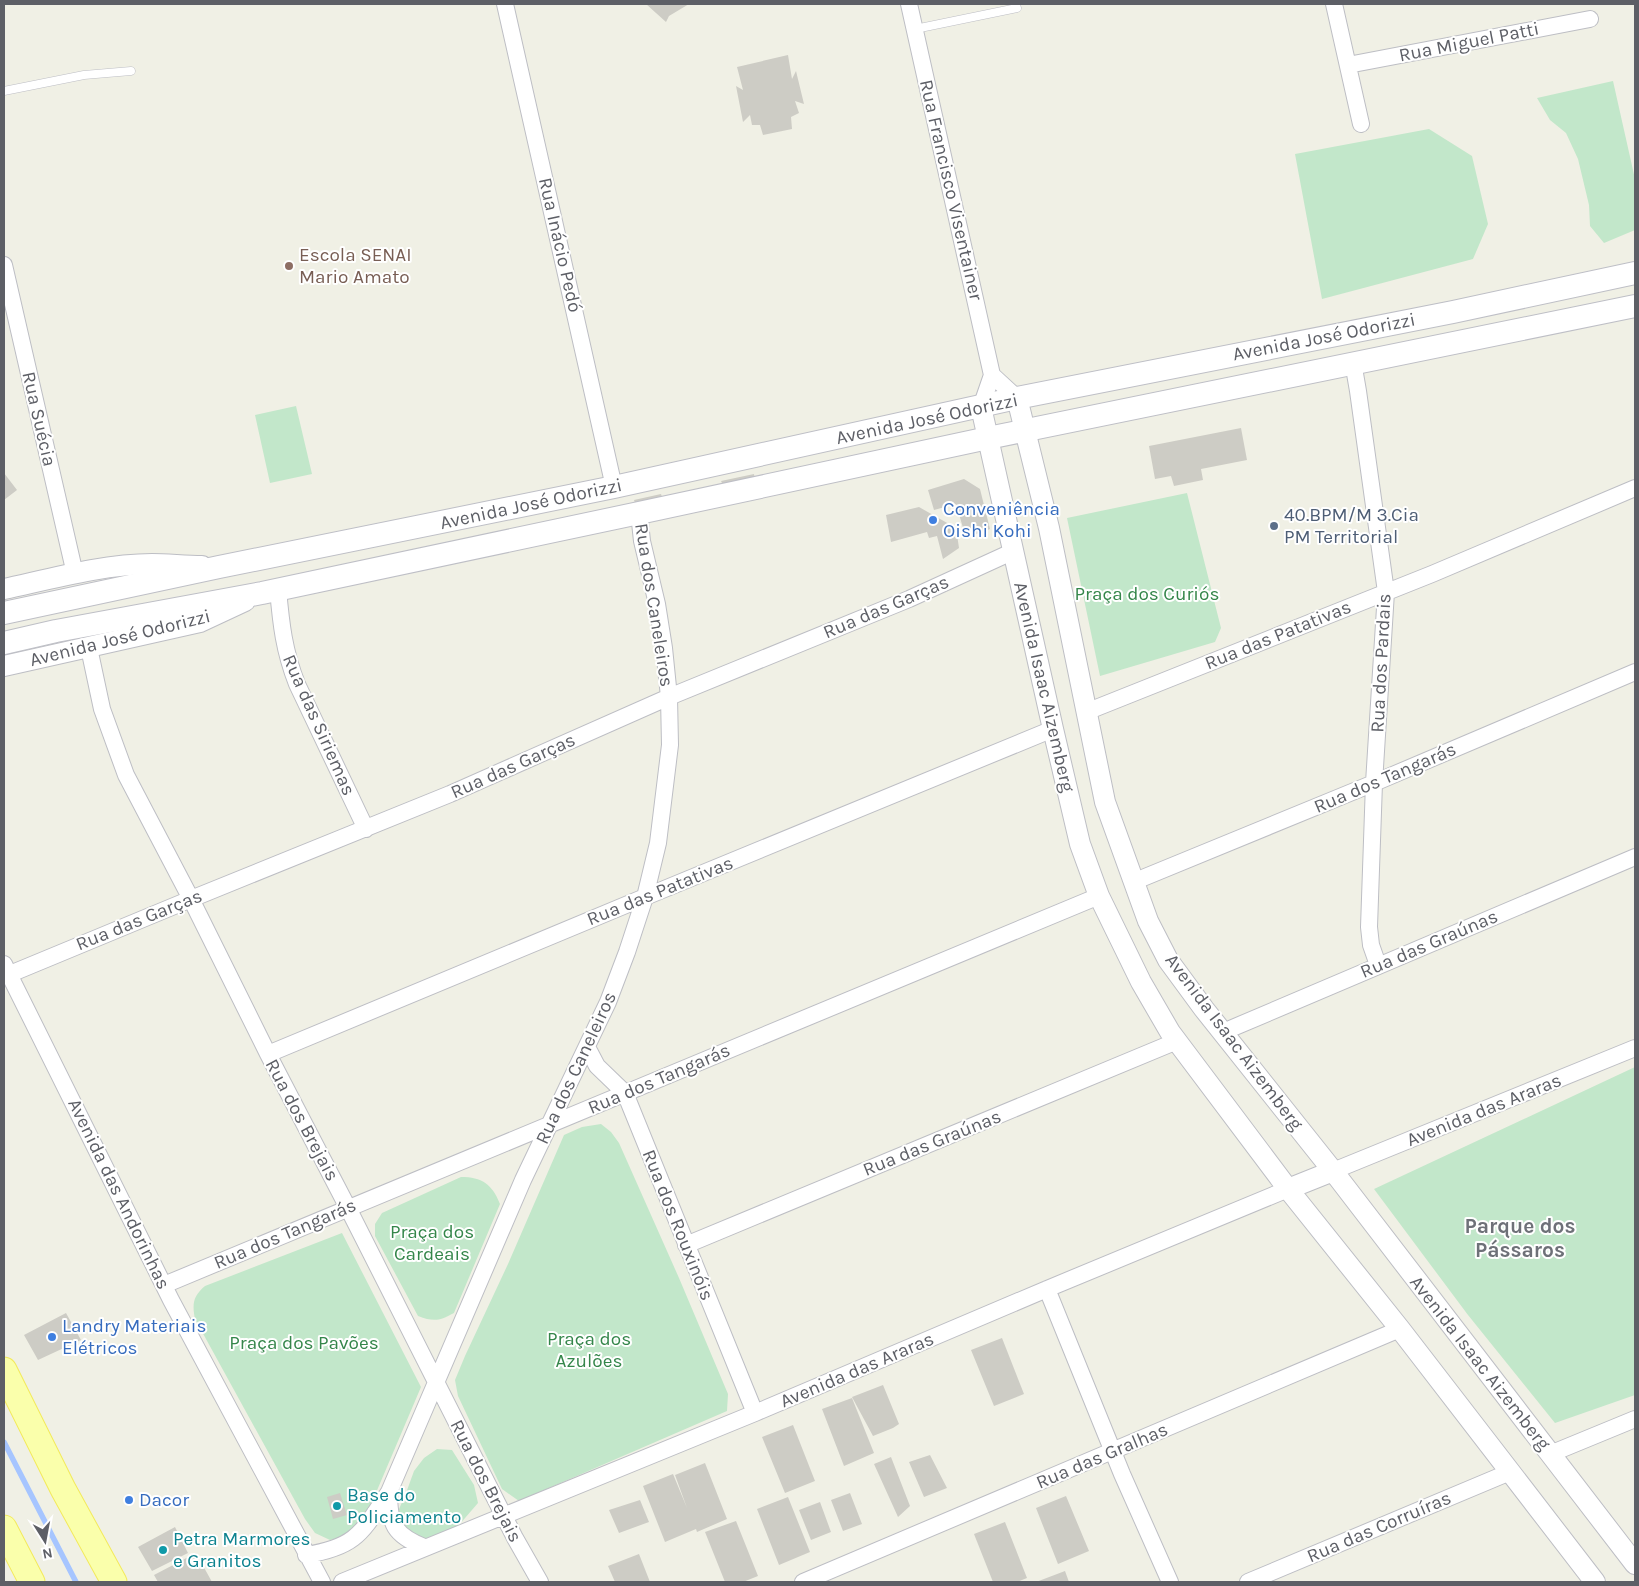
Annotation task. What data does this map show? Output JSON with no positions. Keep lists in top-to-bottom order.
{
  "streets": {
    "main road": ["Avenida José Odorizzi"],
    "street": [
      "Rua Miguel Patti",
      "Rua Francisco Visentainer",
      "Rua Inácio Pedó",
      "Rua Suécia",
      "Rua dos Caneleiros",
      "Rua das Garças",
      "Rua das Patativas",
      "Rua dos Pardais",
      "Avenida Isaac Aizemberg",
      "Rua das Siriemas",
      "Rua dos Tangarás",
      "Rua das Graúnas",
      "Avenida das Araras",
      "Rua dos Brejais",
      "Avenida das Andorinhas",
      "Rua dos Rouxinóis",
      "Rua das Gralhas",
      "Rua das Corruíras"
    ]
  },
  "crossings": [
    ["Rua Inácio Pedó", "Avenida José Odorizzi"],
    ["Avenida José Odorizzi", "Rua Suécia"],
    ["Avenida José Odorizzi", "Rua dos Caneleiros"],
    ["Avenida José Odorizzi", "Rua dos Pardais"],
    ["Avenida José Odorizzi", "Avenida Isaac Aizemberg"],
    ["Avenida José Odorizzi", "Rua das Siriemas"],
    ["Avenida José Odorizzi", "Rua dos Brejais"],
    ["Rua dos Caneleiros", "Rua das Garças"],
    ["Rua dos Caneleiros", "Rua das Patativas"],
    ["Rua dos Caneleiros", "Rua dos Tangarás"],
    ["Rua dos Caneleiros", "Rua dos Brejais"],
    ["Rua dos Caneleiros", "Avenida das Andorinhas"],
    ["Rua dos Caneleiros", "Rua dos Rouxinóis"],
    ["Rua das Garças", "Avenida Isaac Aizemberg"],
    ["Rua das Garças", "Rua das Siriemas"],
    ["Rua das Garças", "Rua dos Brejais"],
    ["Rua das Garças", "Avenida das Andorinhas"],
    ["Rua das Patativas", "Rua dos Pardais"],
    ["Rua das Patativas", "Avenida Isaac Aizemberg"],
    ["Rua das Patativas", "Rua dos Brejais"],
    ["Rua dos Pardais", "Rua dos Tangarás"],
    ["Rua dos Pardais", "Rua das Graúnas"],
    ["Avenida Isaac Aizemberg", "Rua dos Tangarás"],
    ["Avenida Isaac Aizemberg", "Rua das Graúnas"],
    ["Avenida Isaac Aizemberg", "Avenida das Araras"],
    ["Avenida Isaac Aizemberg", "Rua das Gralhas"],
    ["Avenida Isaac Aizemberg", "Rua das Corruíras"],
    ["Rua dos Tangarás", "Rua dos Brejais"],
    ["Rua dos Tangarás", "Avenida das Andorinhas"],
    ["Rua dos Tangarás", "Rua dos Rouxinóis"],
    ["Rua das Graúnas", "Rua dos Rouxinóis"],
    ["Avenida das Araras", "Rua dos Brejais"],
    ["Avenida das Araras", "Rua dos Rouxinóis"]
  ],
  "districts": ["Parque dos Pássaros"],
  "parks": [
    "Praça dos Curiós",
    "Praça dos Cardeais",
    "Praça dos Azulões",
    "Praça dos Pavões"
  ],
  "places": [
    "Escola SENAI Mario Amato",
    "Conveniência Oishi Kohi",
    "40.BPM/M 3.Cia PM Territorial",
    "Landry Materiais Elétricos",
    "Dacor",
    "Base do Policiamento",
    "Petra Marmores e Granitos"
  ],
  "north": "bottom"
}
